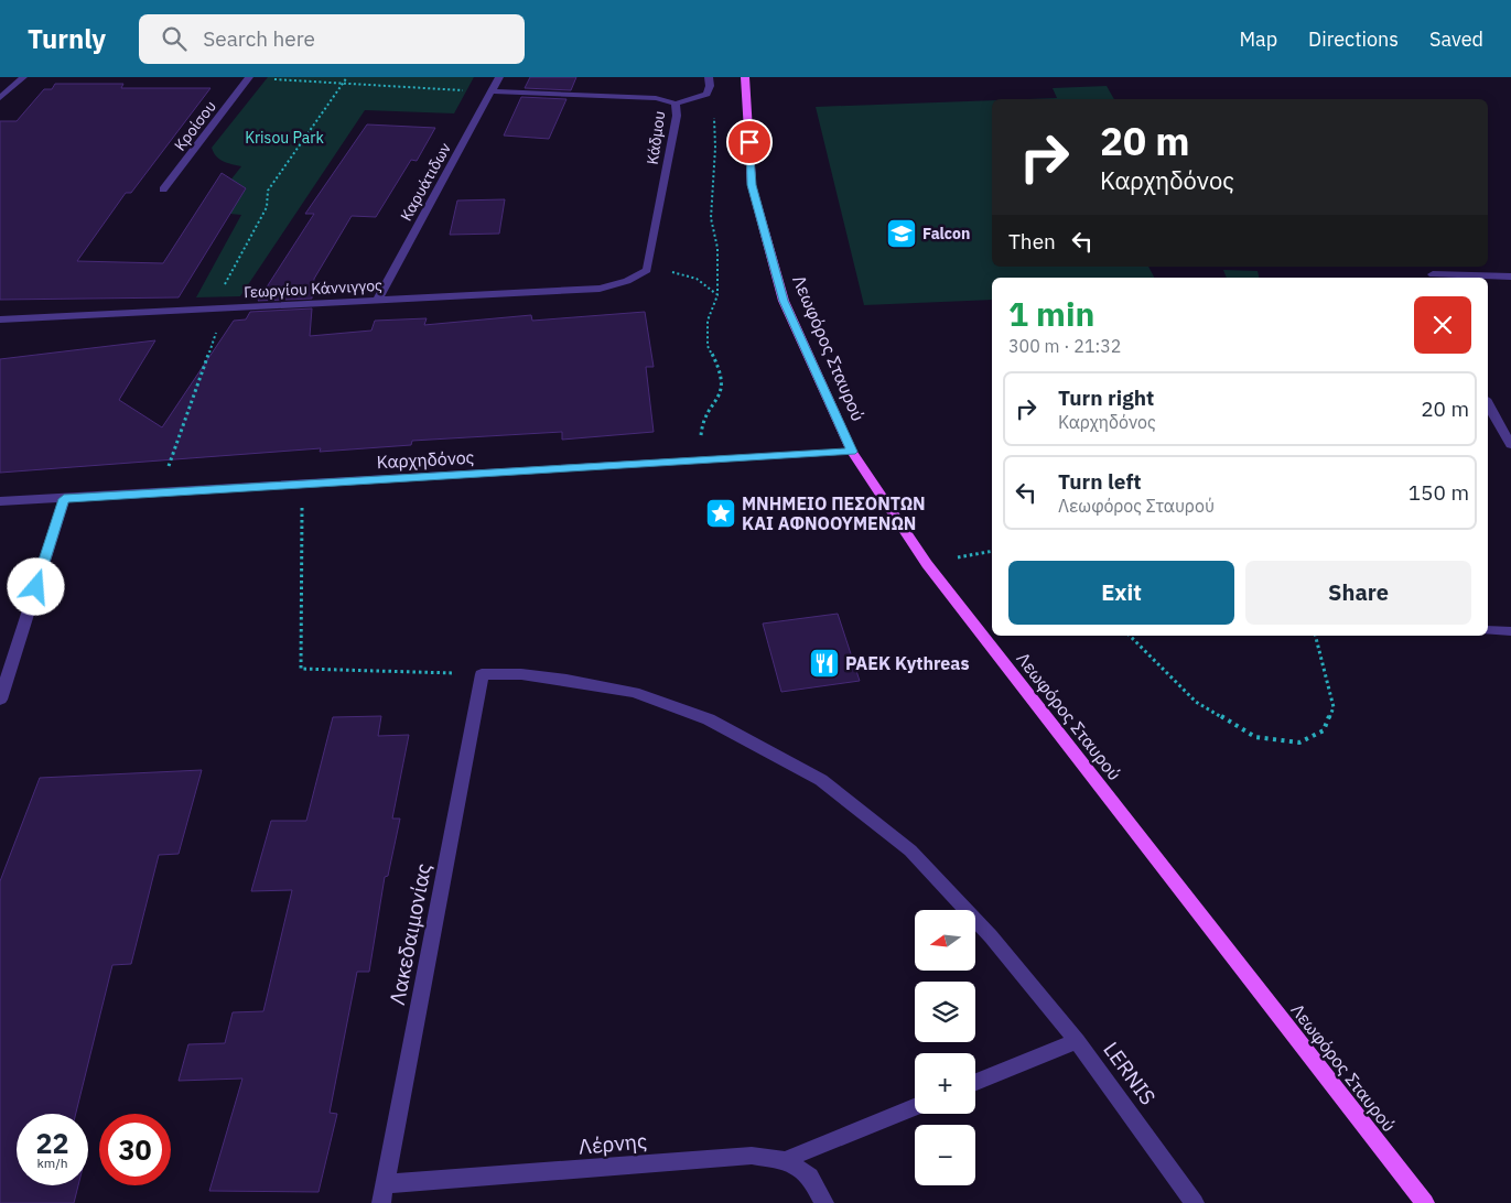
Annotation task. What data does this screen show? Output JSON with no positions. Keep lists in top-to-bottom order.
{
  "streets": {
    "main road": ["Λεωφόρος Σταυρού"],
    "street": [
      "Κροίσου",
      "Κάδμου",
      "Καρυάτιδων",
      "Γεωργίου Κάννιγγος",
      "Καρχηδόνος",
      "Λακεδαιμονίας",
      "LERNIS",
      "Λέρνης"
    ]
  },
  "crossings": [
    ["Κάδμου", "Καρυάτιδων"],
    ["Κάδμου", "Γεωργίου Κάννιγγος"],
    ["Καρυάτιδων", "Γεωργίου Κάννιγγος"],
    ["Λεωφόρος Σταυρού", "Καρχηδόνος"],
    ["Λακεδαιμονίας", "Λέρνης"]
  ],
  "parks": ["Krisou Park"],
  "places": {
    "school or university": ["Falcon"],
    "place": ["ΜΝΗΜΕΙΟ ΠΕΣΟΝΤΩΝ ΚΑΙ ΑΦΝΟΟΥΜΕΝΩΝ"],
    "restaurant": ["PAEK Kythreas"]
  },
  "north": "left",
  "page": {
    "header": "Turnly",
    "search": "Search here",
    "nav": ["Map", "Directions", "Saved"],
    "turn": ["20 m", "Καρχηδόνος"],
    "then": "Then",
    "heading": ["1 min", "300 m · 21:32"],
    "list": [
      {
        "name": "Turn right",
        "note": "Καρχηδόνος",
        "value": "20 m"
      },
      {
        "name": "Turn left",
        "note": "Λεωφόρος Σταυρού",
        "value": "150 m"
      }
    ],
    "buttons": ["Exit", "Share"],
    "map_buttons": ["+", "−"],
    "speed": "22 km/h",
    "limit": "30"
  }
}
